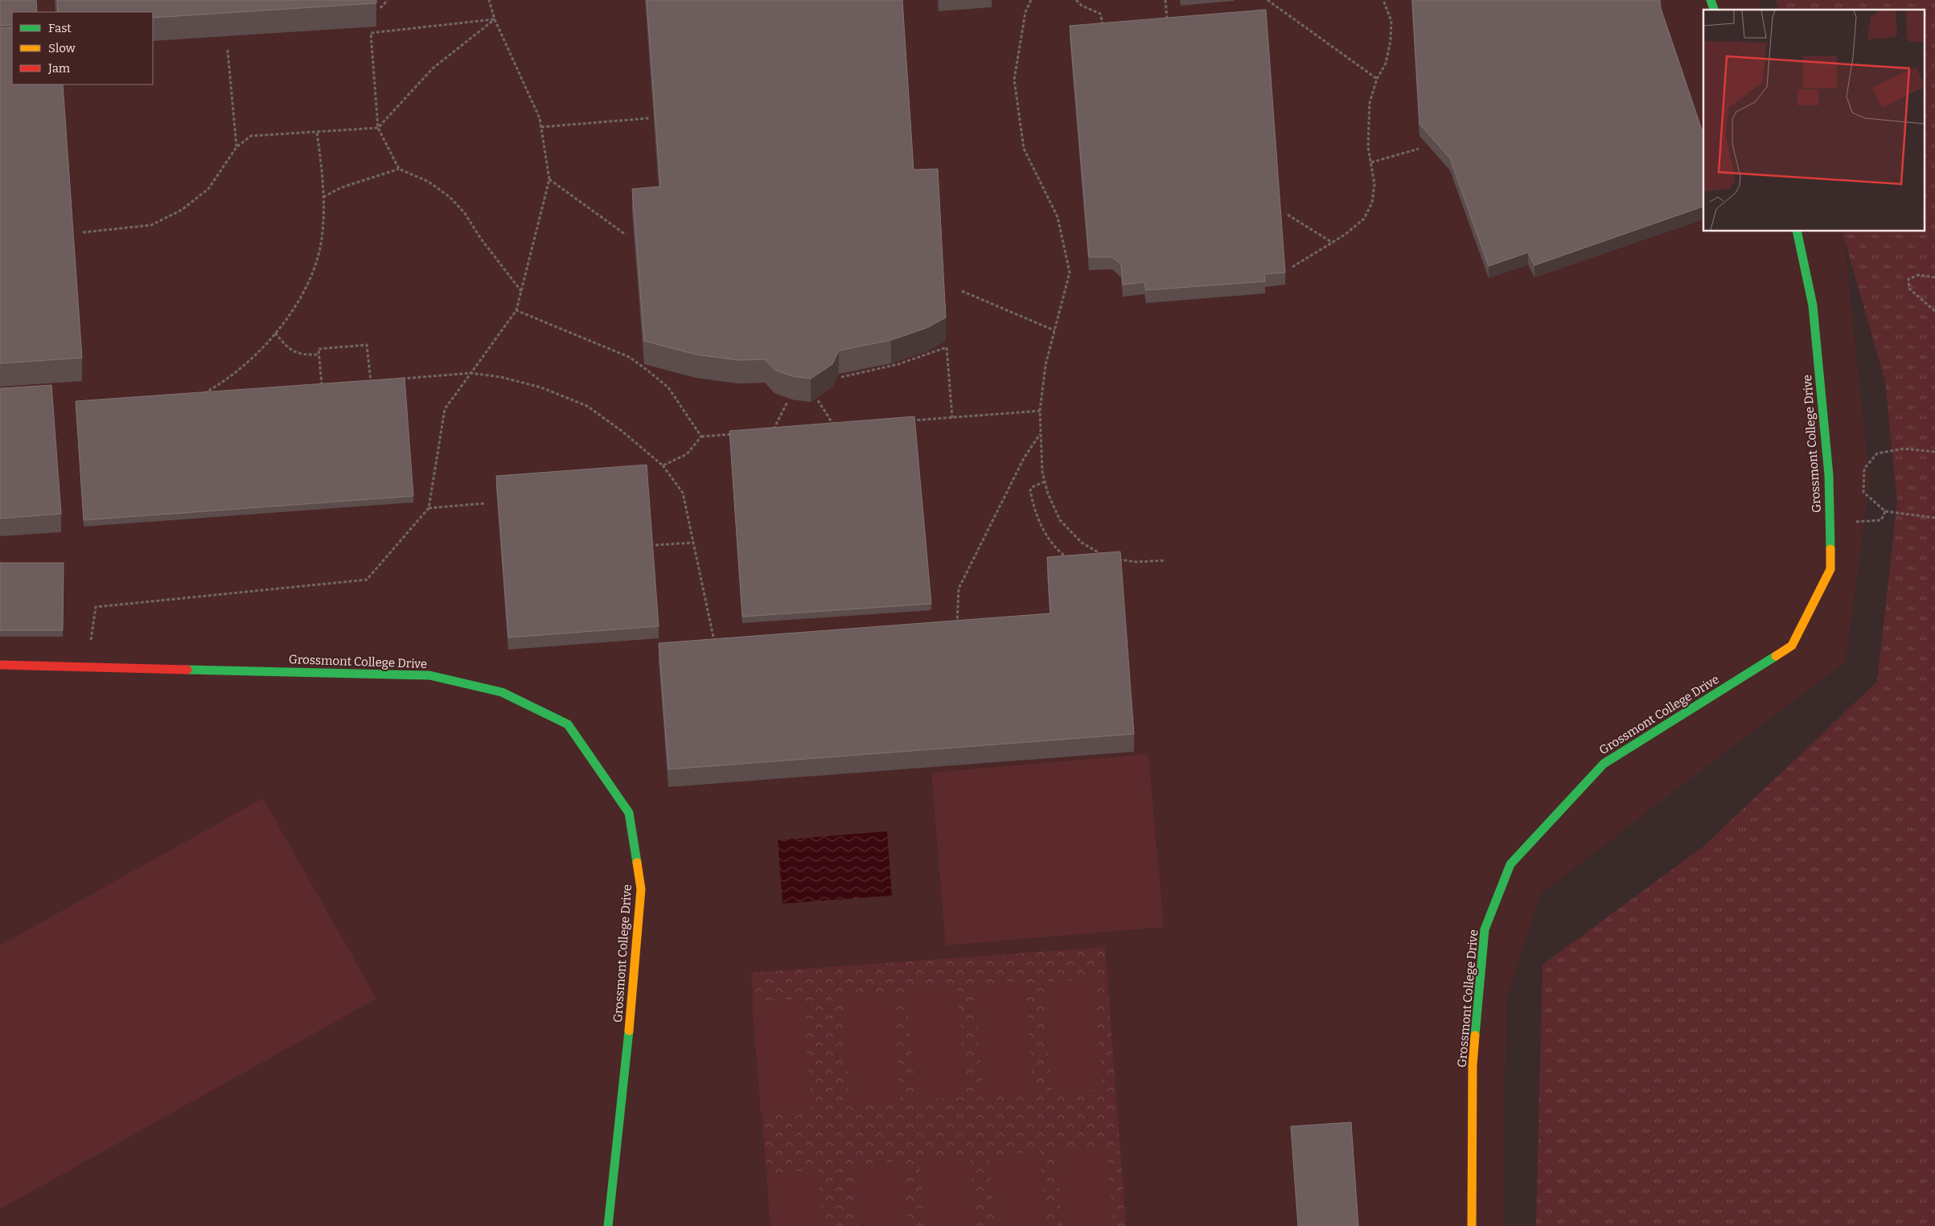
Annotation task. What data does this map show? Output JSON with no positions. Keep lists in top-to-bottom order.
{
  "streets": {
    "street": ["Grossmont College Drive"]
  },
  "legend": ["Fast", "Slow", "Jam"]
}
